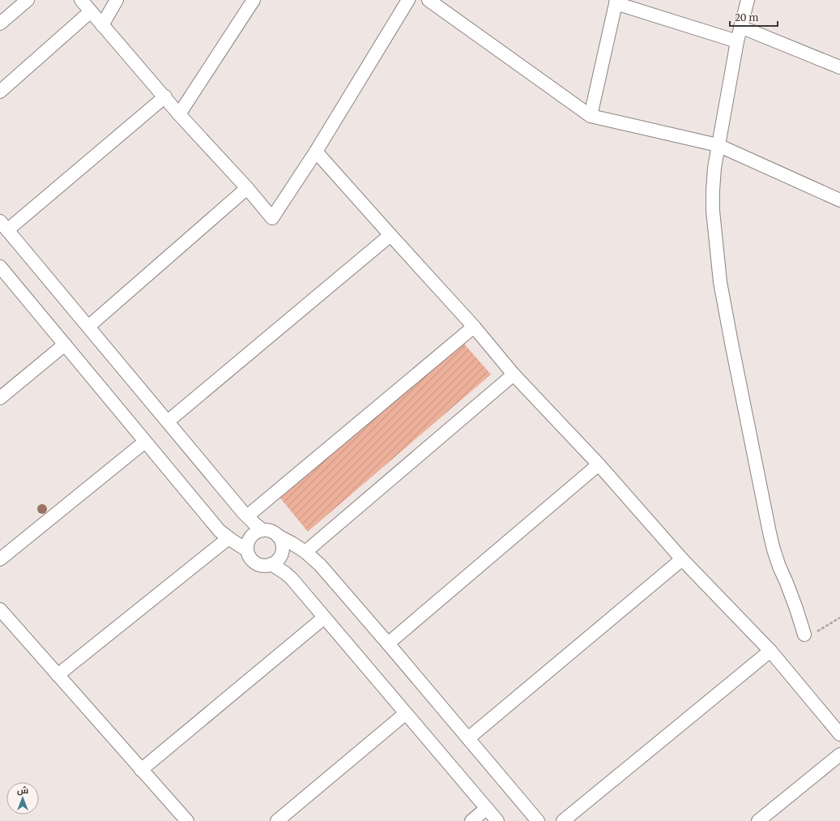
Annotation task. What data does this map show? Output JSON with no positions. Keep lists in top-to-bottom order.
{
  "scale_bar": "20 m",
  "north": "top"
}
